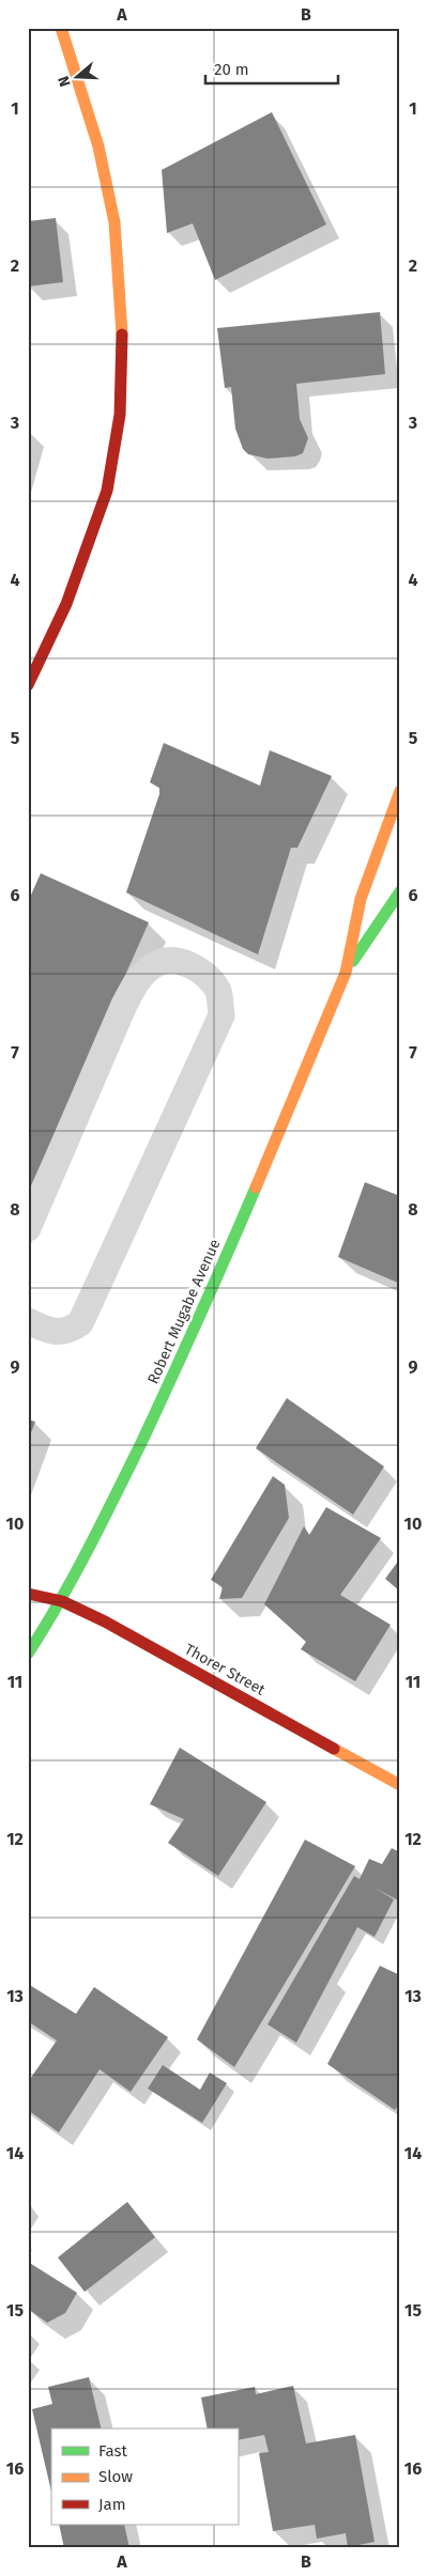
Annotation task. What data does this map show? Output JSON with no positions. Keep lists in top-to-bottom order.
{
  "streets": {
    "street": ["Robert Mugabe Avenue", "Thorer Street"]
  },
  "crossings": [
    ["Robert Mugabe Avenue", "Thorer Street"]
  ],
  "legend": ["Fast", "Slow", "Jam"],
  "scale_bar": "20 m",
  "north": "left",
  "grid": {
    "columns": ["A", "B"],
    "rows": [
      "1",
      "2",
      "3",
      "4",
      "5",
      "6",
      "7",
      "8",
      "9",
      "10",
      "11",
      "12",
      "13",
      "14",
      "15",
      "16"
    ]
  }
}
